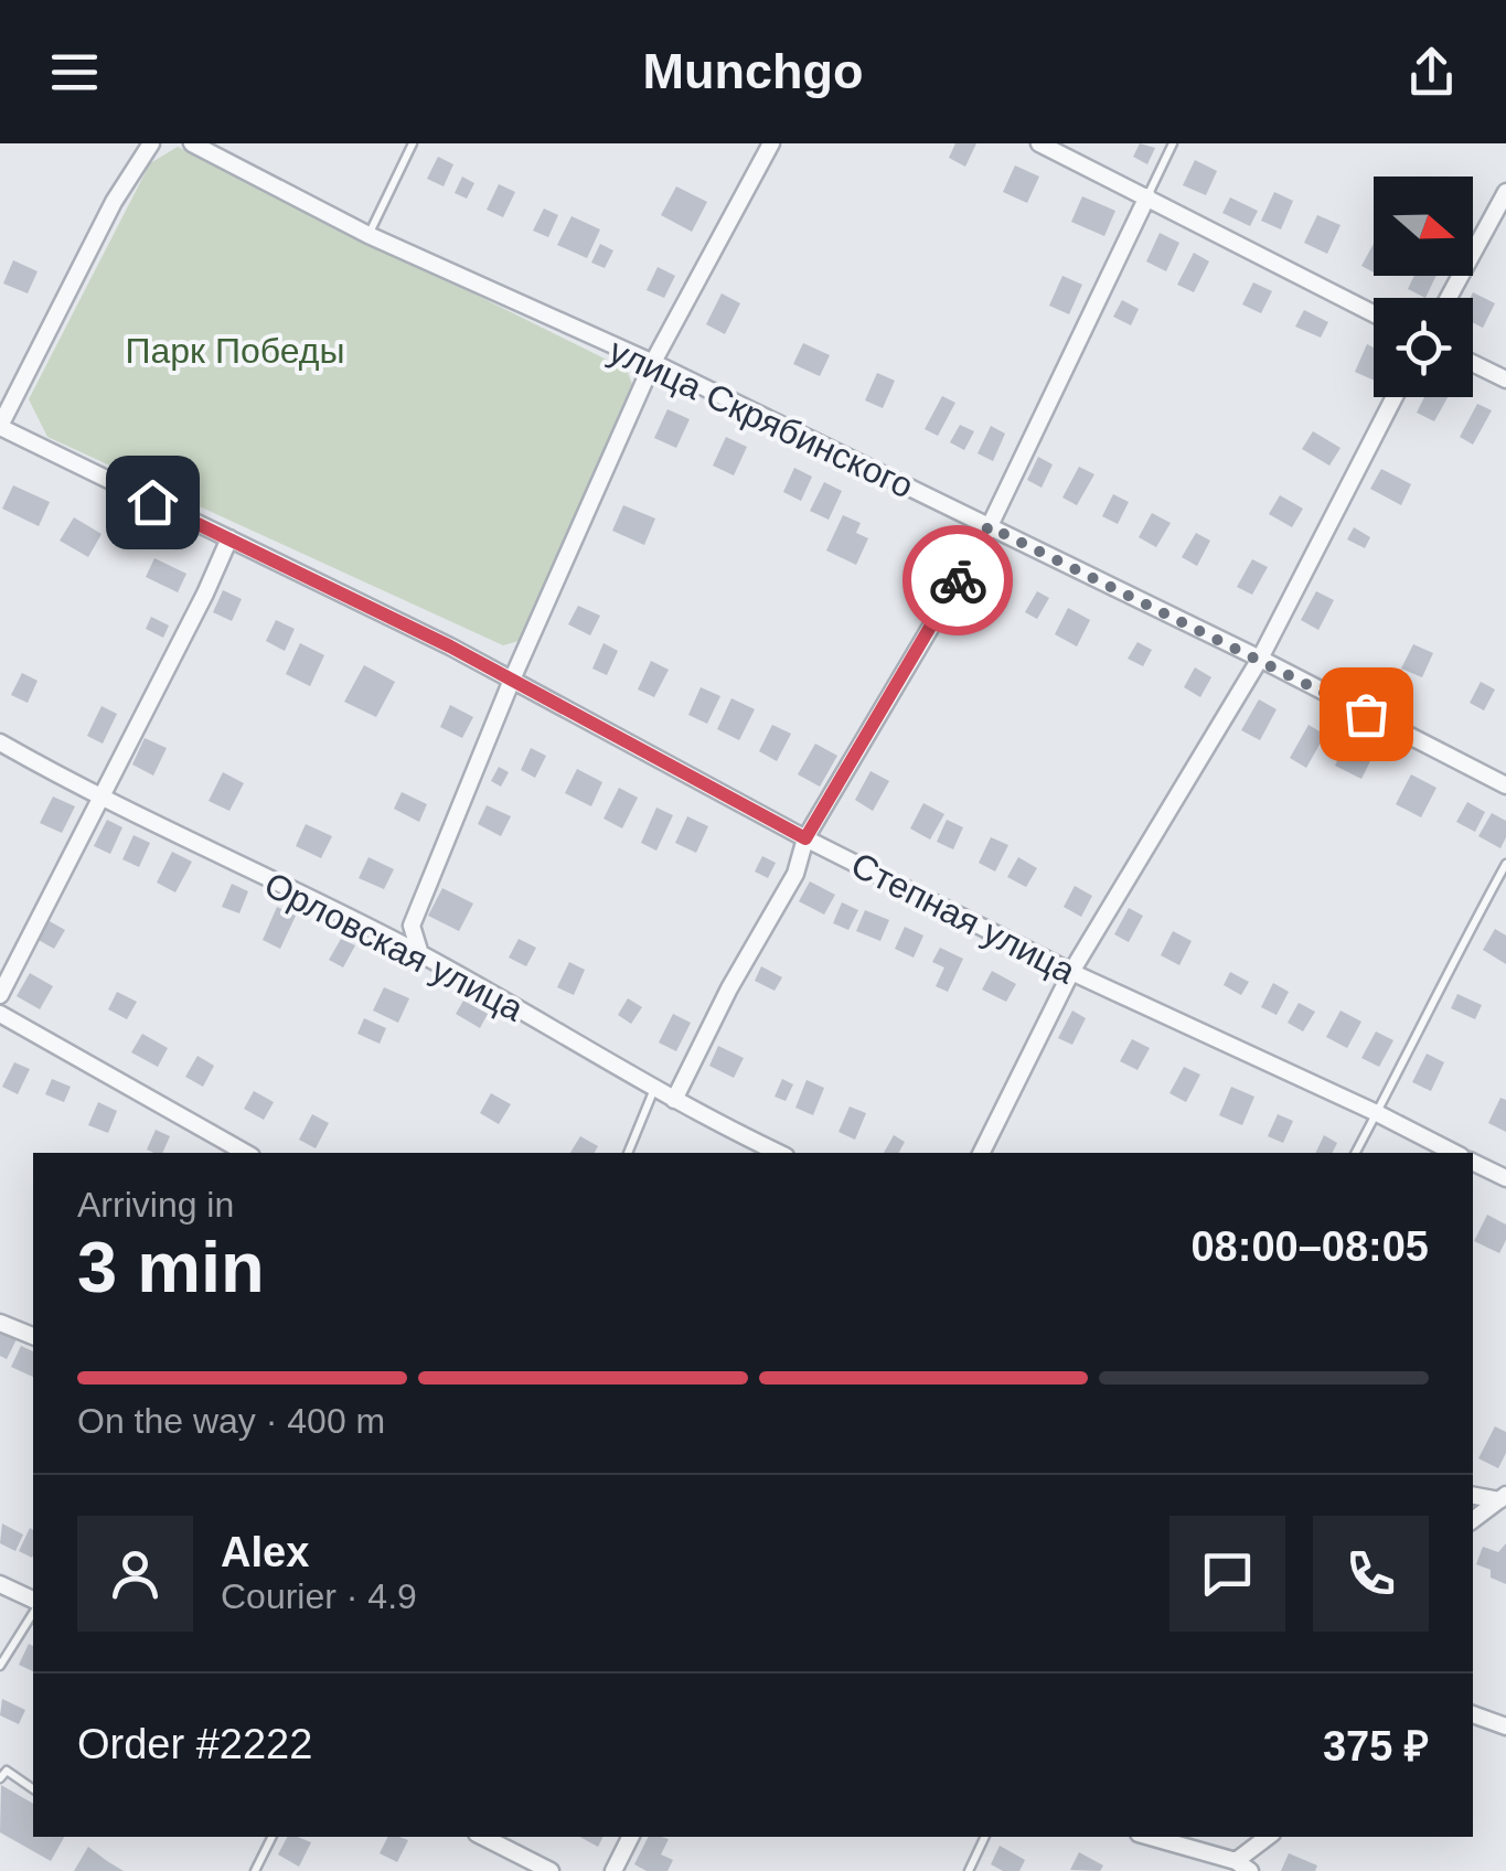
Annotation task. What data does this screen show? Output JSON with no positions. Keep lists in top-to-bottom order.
{
  "streets": {
    "street": ["улица Скрябинского", "Степная улица", "Орловская улица"]
  },
  "parks": ["Парк Победы"],
  "north": "right",
  "page": {
    "header": "Munchgo",
    "heading": ["3 min", "Arriving in", "08:00–08:05"],
    "panel": [
      "Alex",
      "Courier · 4.9",
      "Order #2222",
      "375 ₽"
    ],
    "bar": "On the way · 400 m"
  }
}
